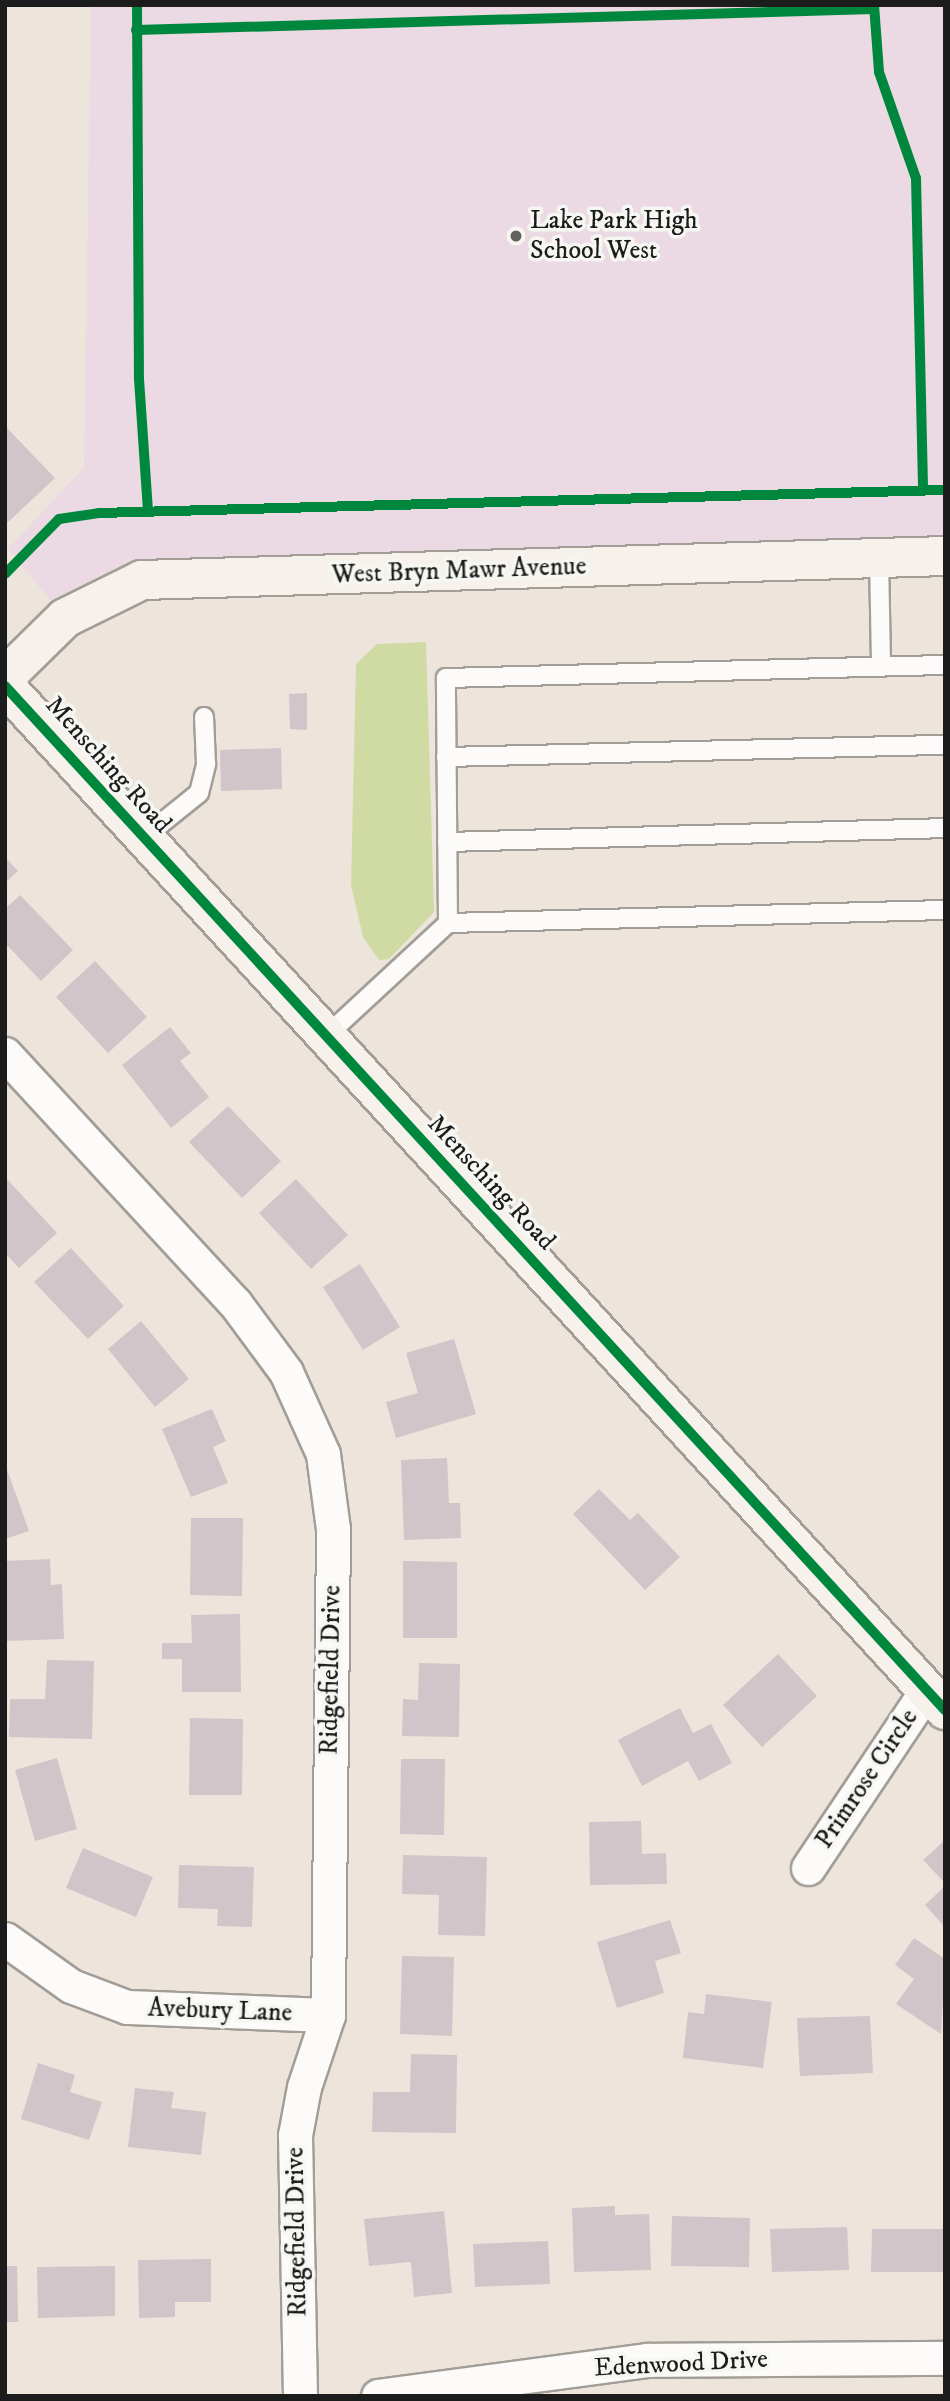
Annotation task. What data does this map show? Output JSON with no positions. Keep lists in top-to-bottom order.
{
  "streets": {
    "street": [
      "West Bryn Mawr Avenue",
      "Mensching Road",
      "Ridgefield Drive",
      "Primrose Circle",
      "Avebury Lane",
      "Edenwood Drive"
    ]
  },
  "crossings": [
    ["Mensching Road", "Primrose Circle"],
    ["Ridgefield Drive", "Avebury Lane"]
  ],
  "places": ["Lake Park High School West"]
}
